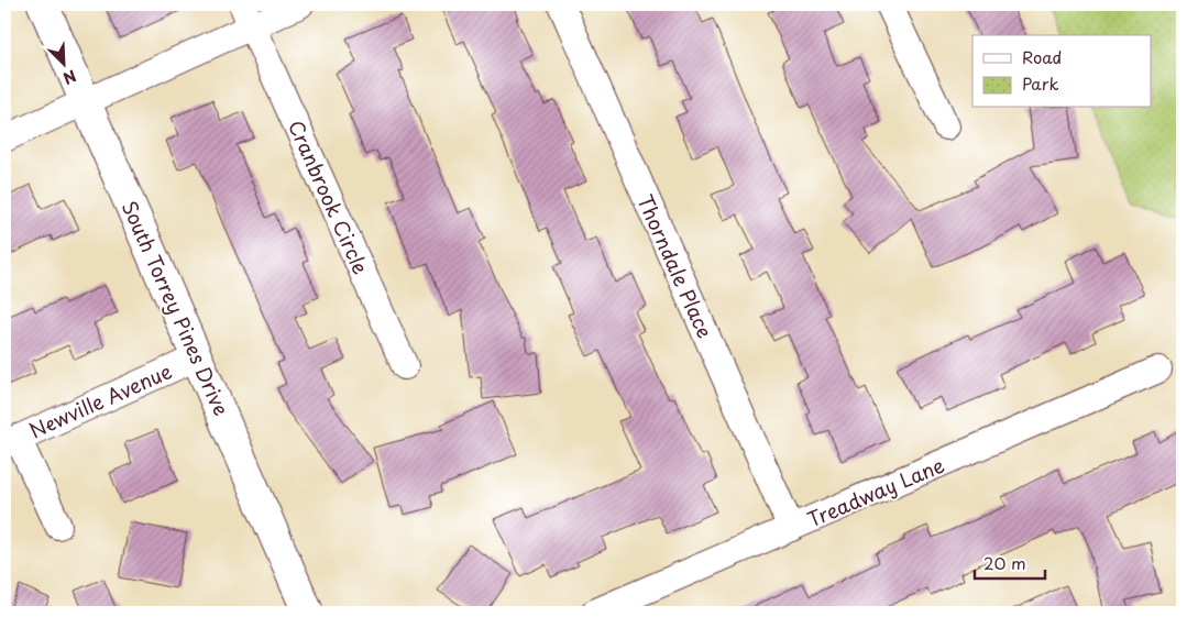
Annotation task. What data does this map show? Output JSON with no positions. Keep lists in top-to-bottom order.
{
  "streets": {
    "main road": ["South Torrey Pines Drive"],
    "street": [
      "Cranbrook Circle",
      "Thorndale Place",
      "Newville Avenue",
      "Treadway Lane"
    ]
  },
  "crossings": [
    ["Thorndale Place", "Treadway Lane"],
    ["South Torrey Pines Drive", "Newville Avenue"]
  ],
  "legend": ["Road", "Park"],
  "scale_bar": "20 m",
  "north": "bottom right"
}
